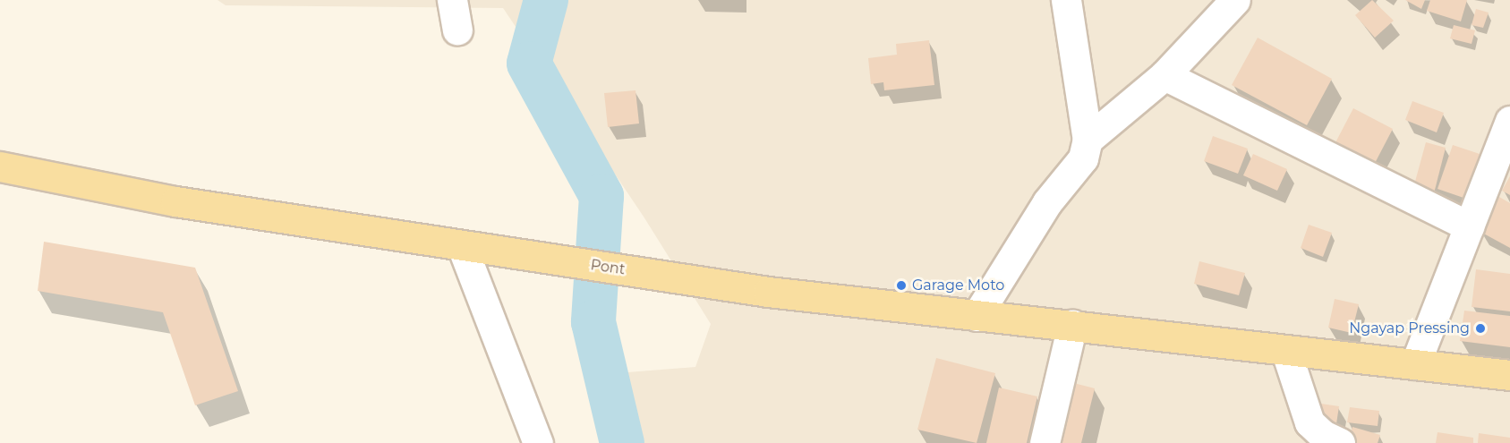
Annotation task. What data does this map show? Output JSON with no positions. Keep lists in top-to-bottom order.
{
  "streets": {
    "main road": ["Pont"]
  },
  "places": ["Garage Moto", "Ngayap Pressing"]
}
